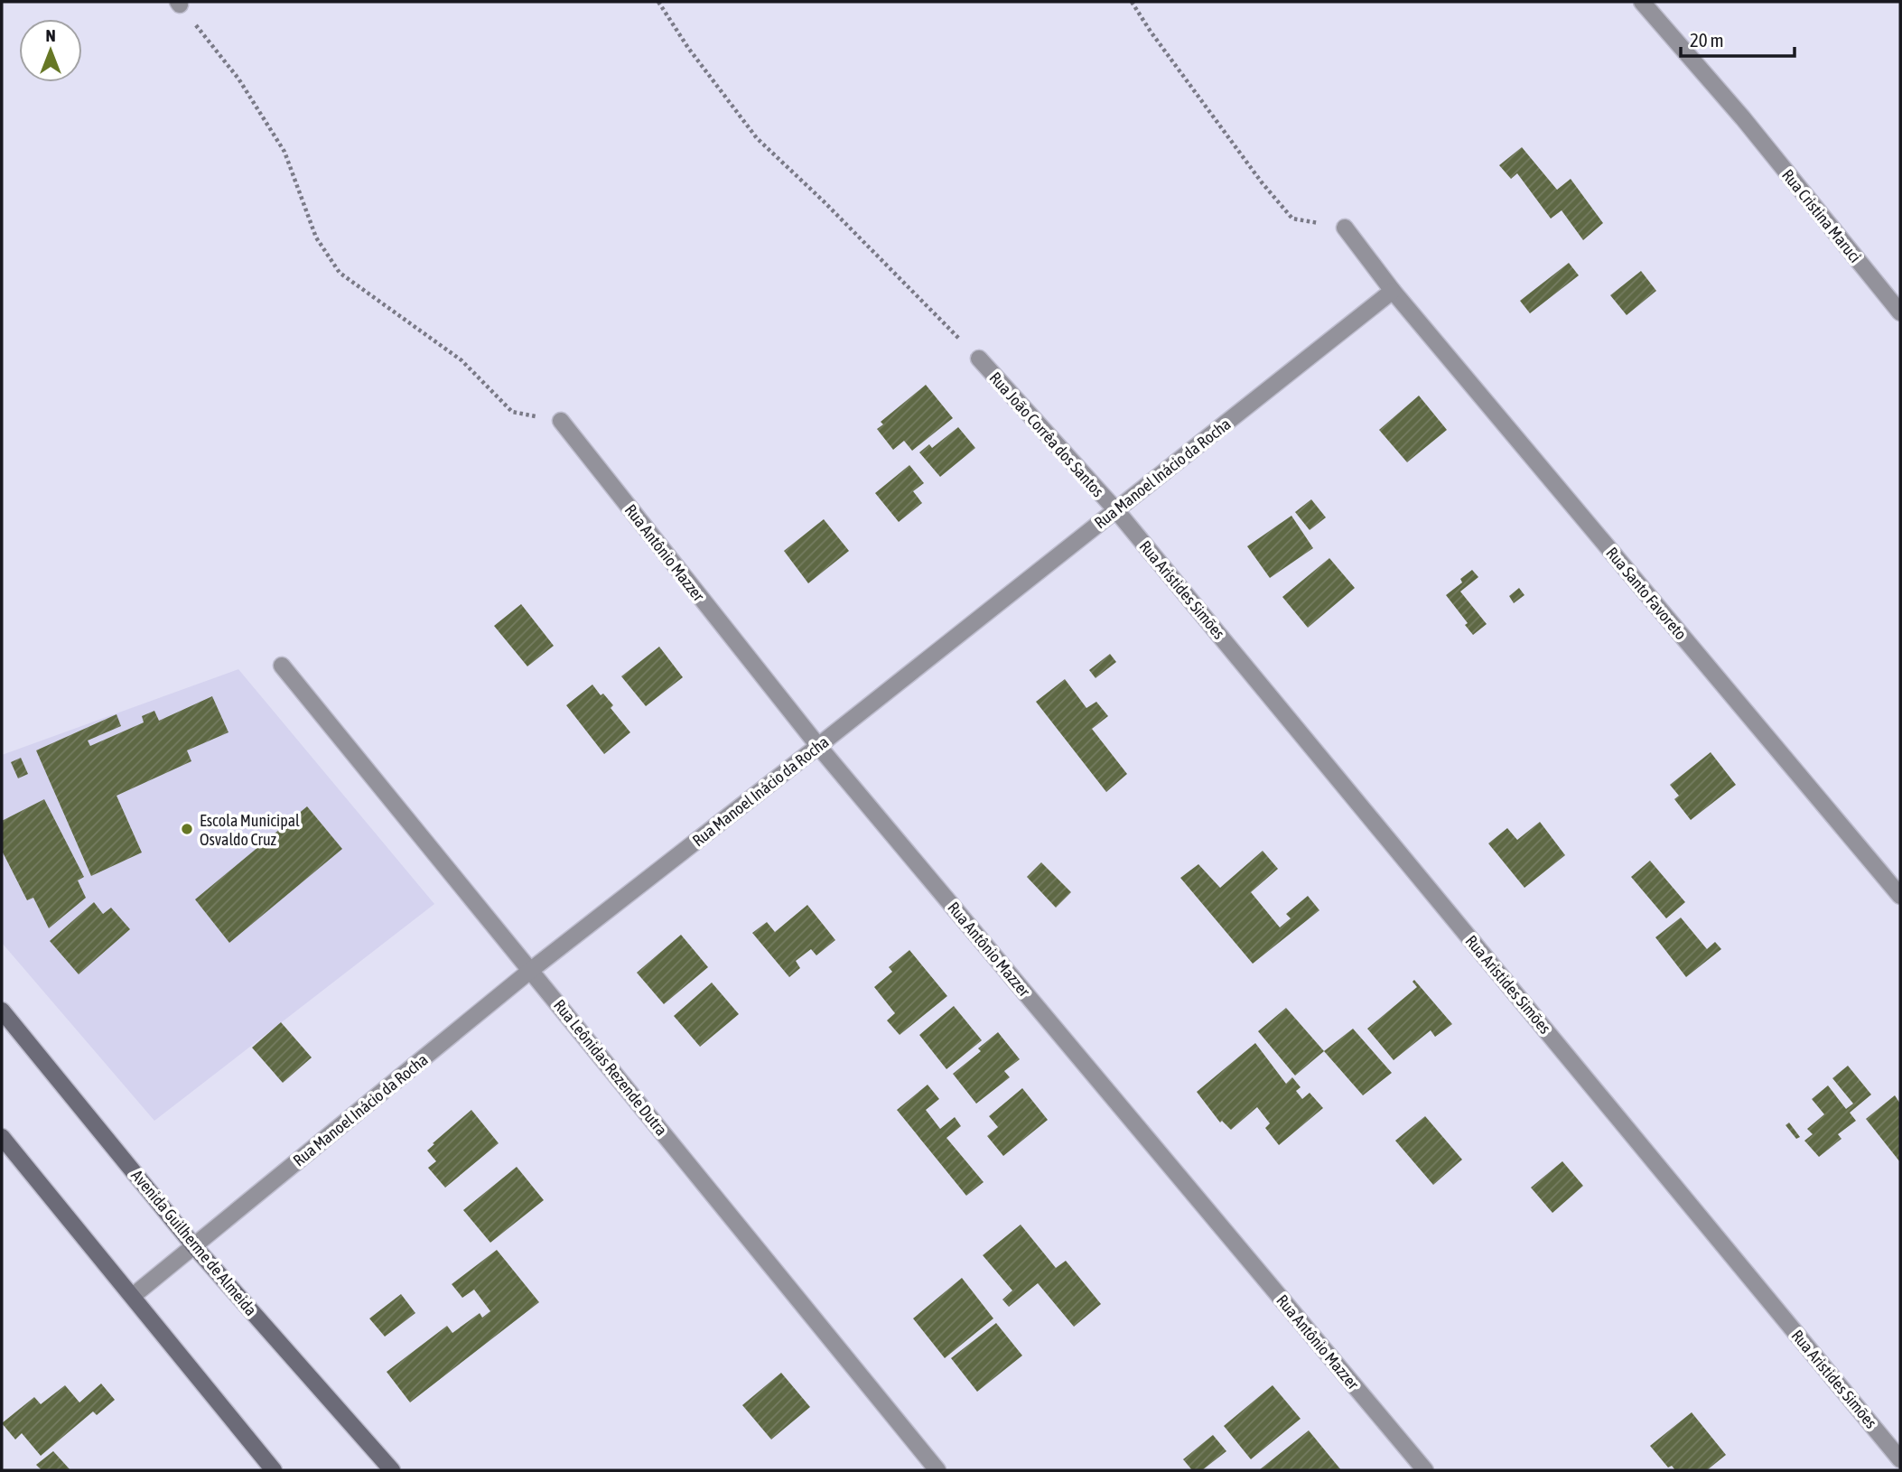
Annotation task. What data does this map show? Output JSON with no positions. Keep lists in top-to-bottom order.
{
  "streets": {
    "street": [
      "Rua Cristina Maruci",
      "Rua João Corrêa dos Santos",
      "Rua Manoel Inácio da Rocha",
      "Rua Antônio Mazzer",
      "Rua Aristides Simões",
      "Rua Santo Favoreto",
      "Rua Leônidas Rezende Dutra",
      "Avenida Guilherme de Almeida"
    ]
  },
  "crossings": [
    ["Rua João Corrêa dos Santos", "Rua Manoel Inácio da Rocha"],
    ["Rua João Corrêa dos Santos", "Rua Aristides Simões"],
    ["Rua Manoel Inácio da Rocha", "Rua Antônio Mazzer"],
    ["Rua Manoel Inácio da Rocha", "Rua Aristides Simões"],
    ["Rua Manoel Inácio da Rocha", "Rua Santo Favoreto"],
    ["Rua Manoel Inácio da Rocha", "Rua Leônidas Rezende Dutra"],
    ["Rua Manoel Inácio da Rocha", "Avenida Guilherme de Almeida"]
  ],
  "places": ["Escola Municipal Osvaldo Cruz"],
  "scale_bar": "20 m",
  "north": "top"
}
